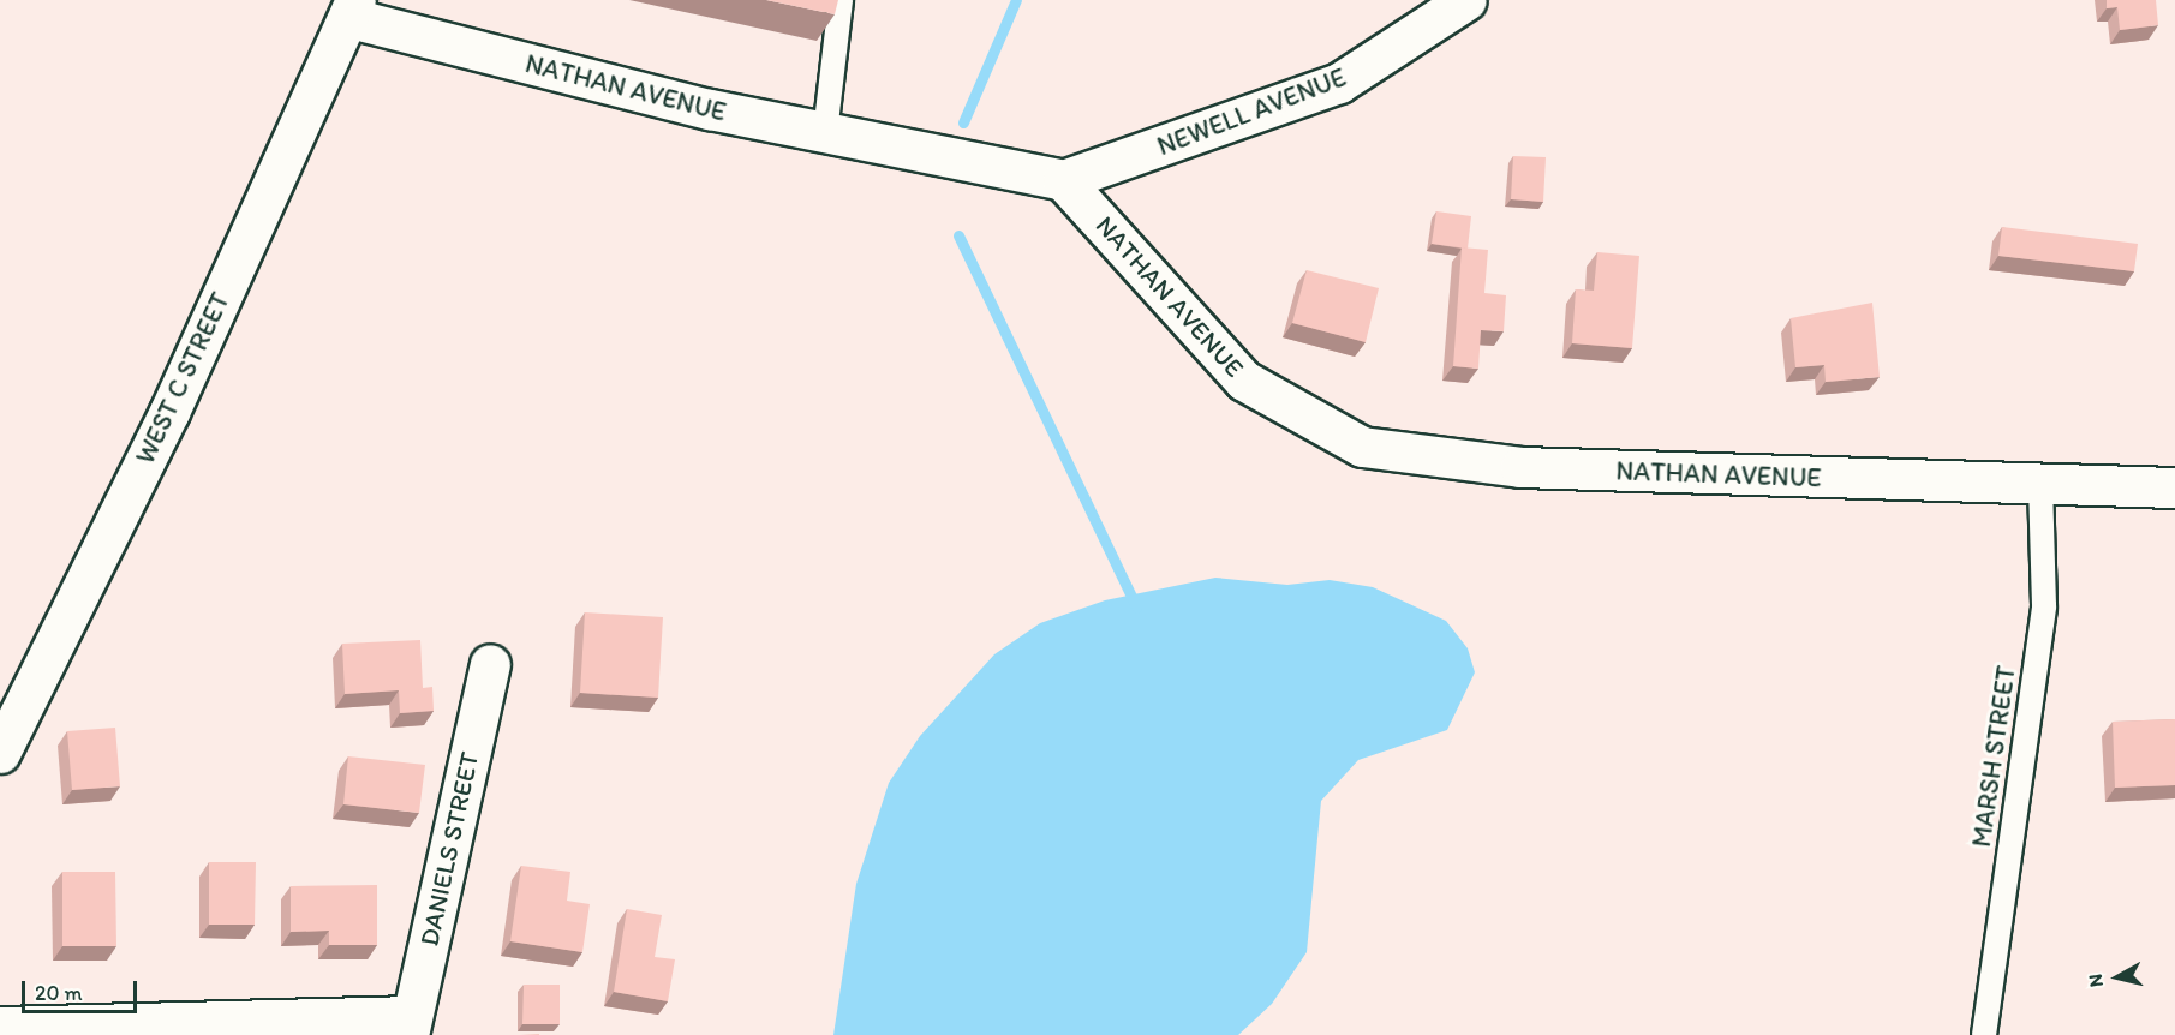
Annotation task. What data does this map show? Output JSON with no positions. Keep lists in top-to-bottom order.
{
  "streets": {
    "street": [
      "NATHAN AVENUE",
      "NEWELL AVENUE",
      "WEST C STREET",
      "DANIELS STREET"
    ],
    "lane": ["MARSH STREET"]
  },
  "crossings": [
    ["NATHAN AVENUE", "NEWELL AVENUE"],
    ["NATHAN AVENUE", "WEST C STREET"],
    ["NATHAN AVENUE", "MARSH STREET"]
  ],
  "scale_bar": "20 m",
  "north": "left"
}
